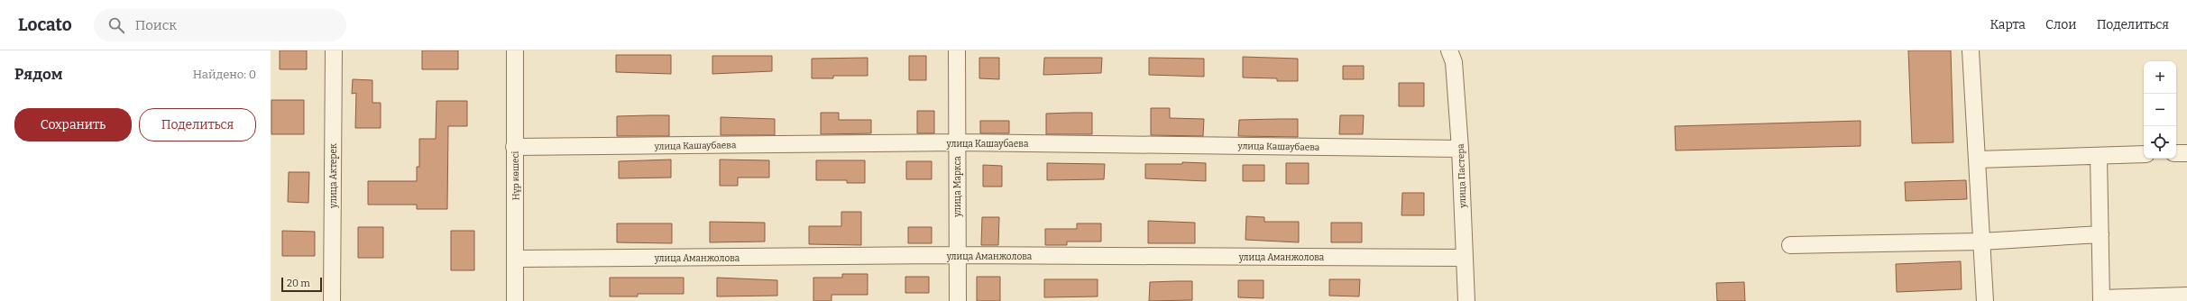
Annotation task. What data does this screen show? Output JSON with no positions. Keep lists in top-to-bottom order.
{
  "streets": {
    "street": [
      "улица Кашаубаева",
      "улица Актерек",
      "Нұр көшесі",
      "улица Пастера",
      "улица Маркса",
      "улица Аманжолова"
    ]
  },
  "crossings": [
    ["улица Кашаубаева", "Нұр көшесі"],
    ["улица Кашаубаева", "улица Пастера"],
    ["улица Кашаубаева", "улица Маркса"],
    ["Нұр көшесі", "улица Аманжолова"],
    ["улица Пастера", "улица Аманжолова"],
    ["улица Маркса", "улица Аманжолова"]
  ],
  "scale_bar": "20 m",
  "page": {
    "header": "Locato",
    "search": "Поиск",
    "nav": ["Карта", "Слои", "Поделиться"],
    "heading": ["Рядом", "Найдено: 0"],
    "map_buttons": ["+", "−"],
    "buttons": ["Сохранить", "Поделиться"],
    "scale": "20 m"
  }
}
